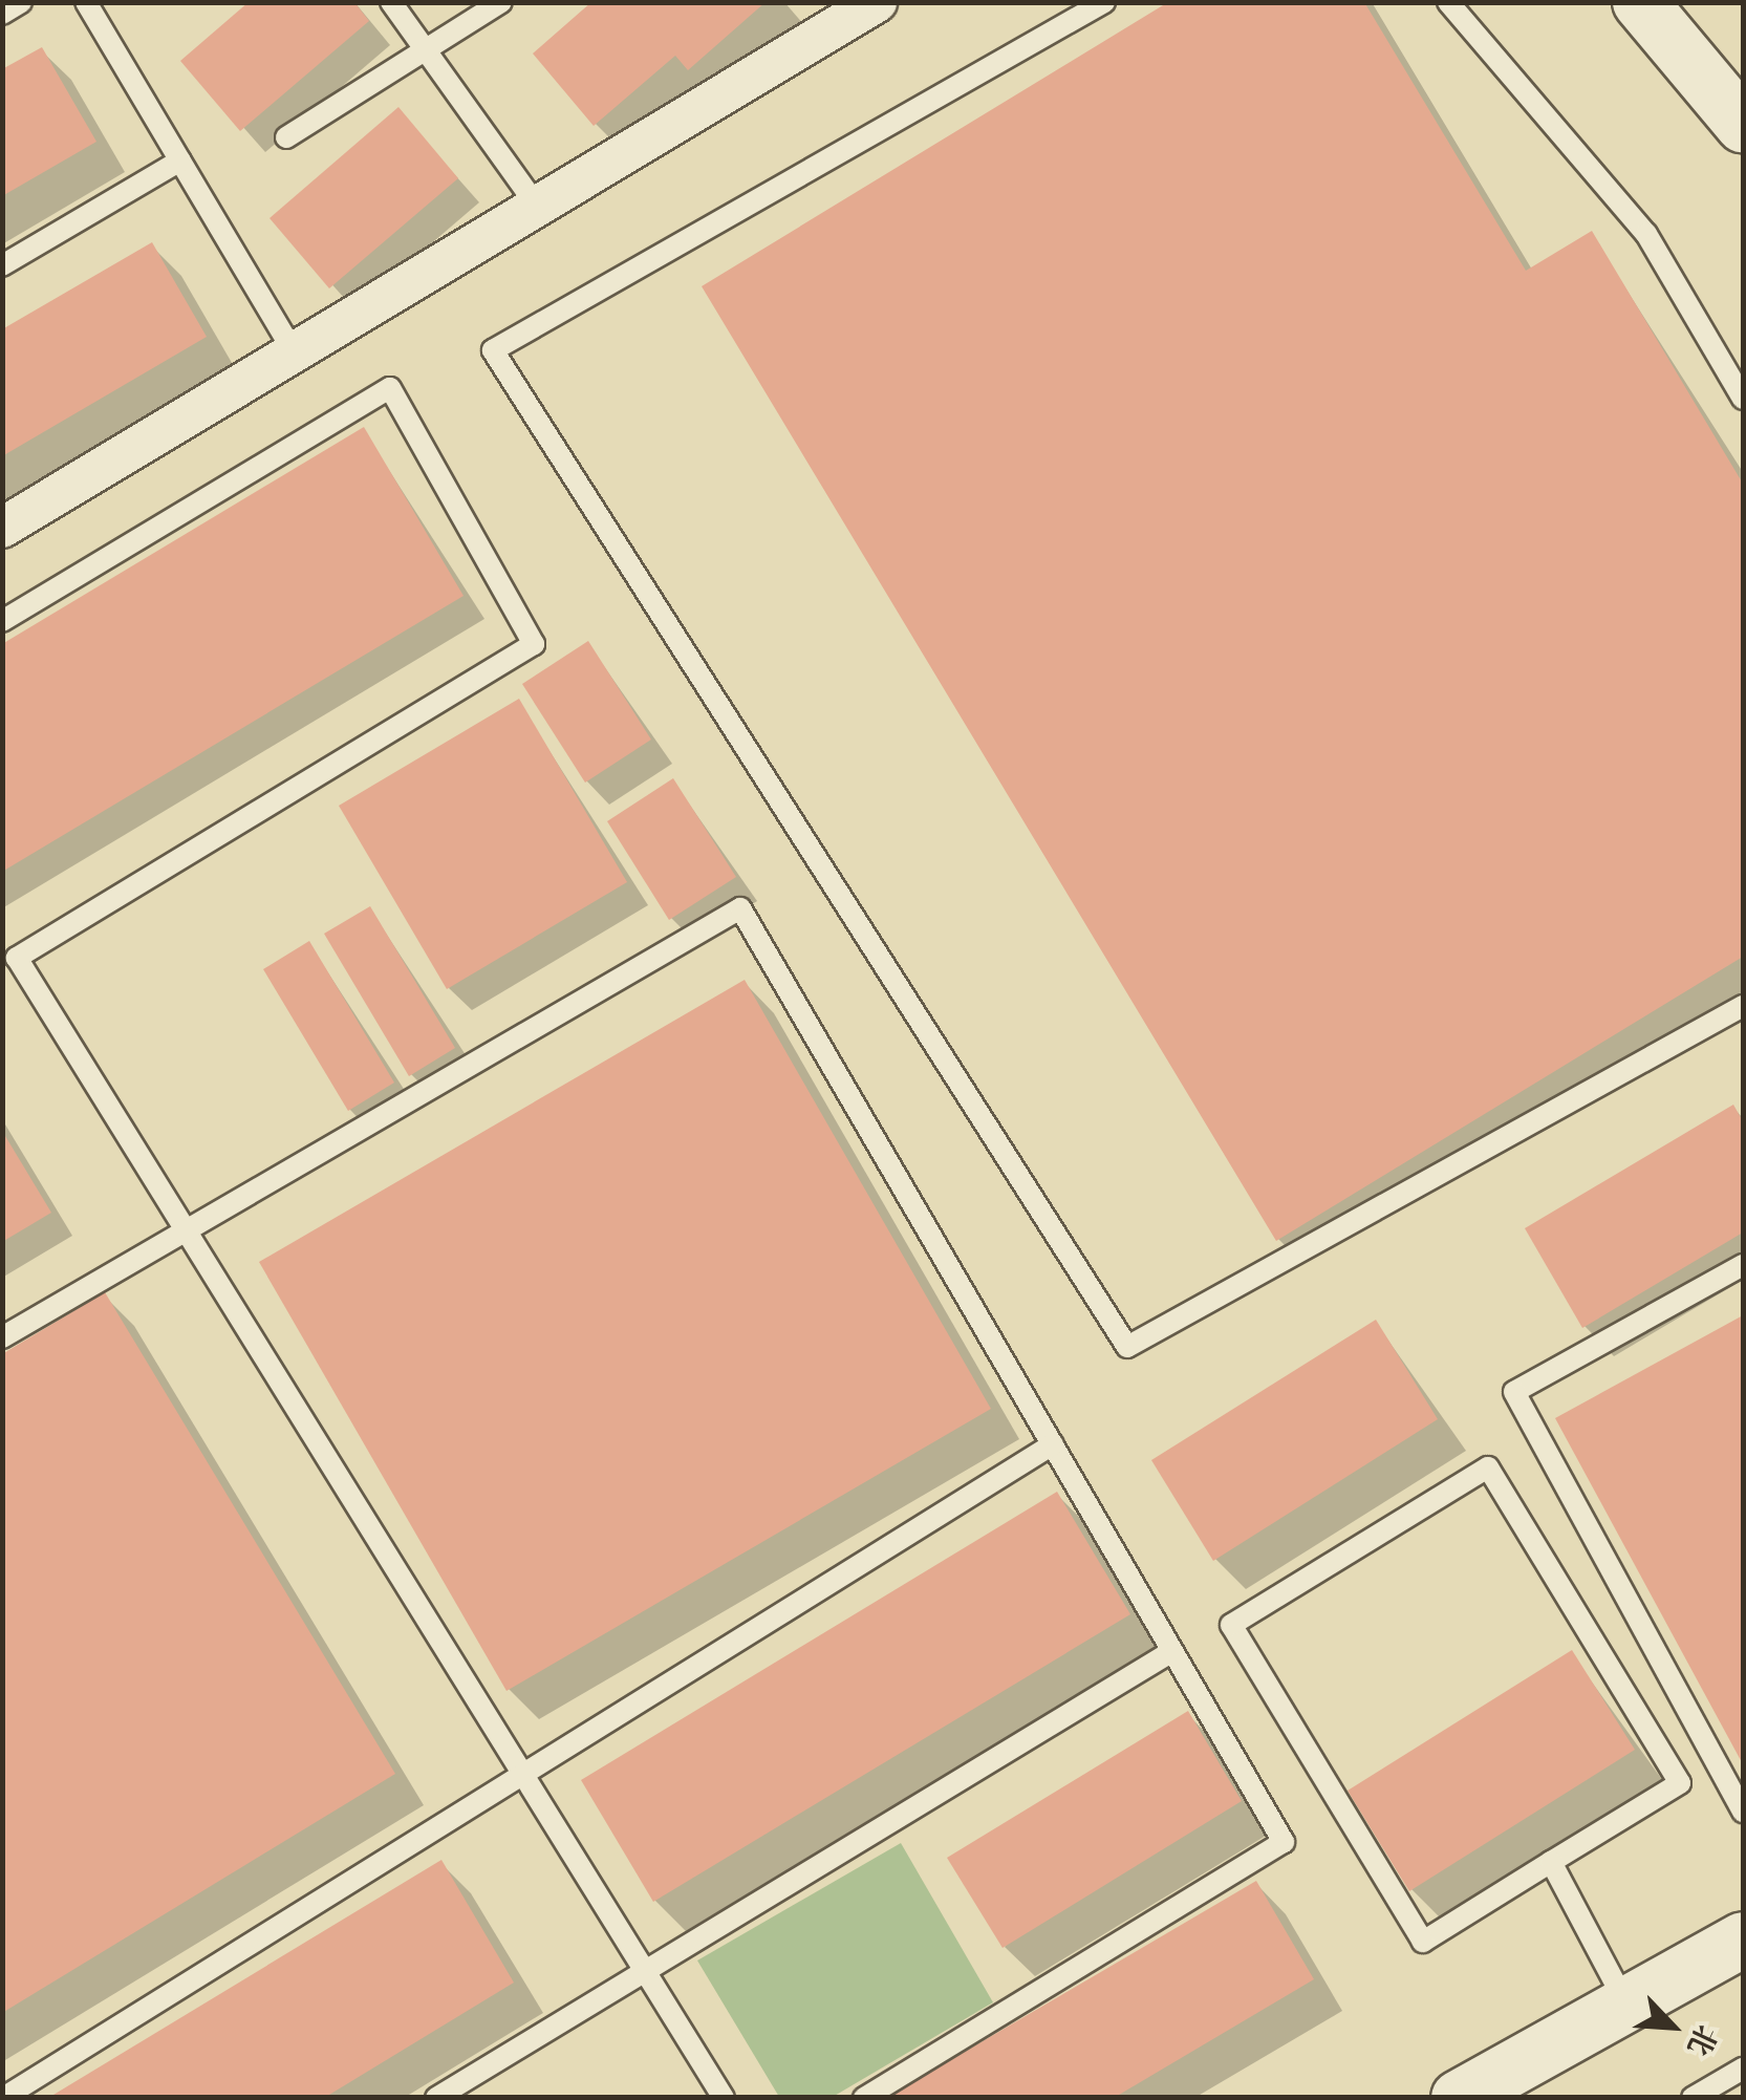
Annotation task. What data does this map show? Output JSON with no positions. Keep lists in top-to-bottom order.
{
  "north": "bottom right"
}
